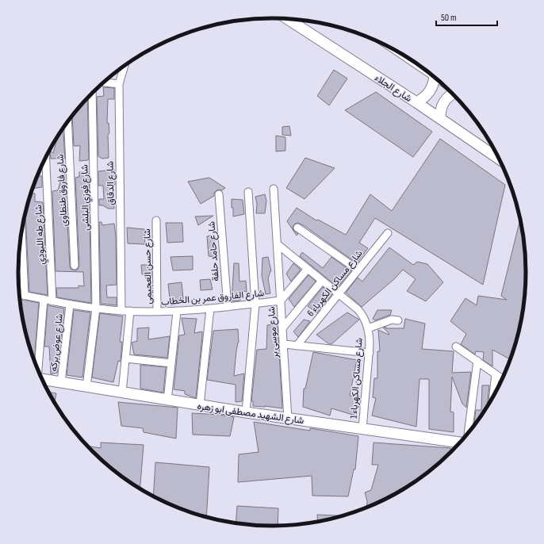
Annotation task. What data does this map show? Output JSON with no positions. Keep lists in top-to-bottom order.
{
  "streets": {
    "main road": ["شارع الجلاء", "شارع الشهيد مصطفى ابو زهره"],
    "street": [
      "شارع الدقاق",
      "شارع فاروق طنطاوى",
      "شارع فوزي البلشى",
      "شارع طه اللبودي",
      "شارع حامد حلفة",
      "شارع حسن العجيمى",
      "شارع مساكن الكهرباء 6",
      "شارع الفاروق عمر بن الخطاب",
      "شارع موسى بر",
      "شارع عوض بركه",
      "شارع مساكن الكهرباء 1"
    ]
  },
  "crossings": [
    ["شارع الدقاق", "شارع الفاروق عمر بن الخطاب"],
    ["شارع فوزي البلشى", "شارع الفاروق عمر بن الخطاب"],
    ["شارع فوزي البلشى", "شارع الشهيد مصطفى ابو زهره"],
    ["شارع طه اللبودي", "شارع الفاروق عمر بن الخطاب"],
    ["شارع حامد حلفة", "شارع الفاروق عمر بن الخطاب"],
    ["شارع حسن العجيمى", "شارع الفاروق عمر بن الخطاب"],
    ["شارع مساكن الكهرباء 6", "شارع مساكن الكهرباء 1"],
    ["شارع الفاروق عمر بن الخطاب", "شارع موسى بر"],
    ["شارع الفاروق عمر بن الخطاب", "شارع عوض بركه"],
    ["شارع موسى بر", "شارع مساكن الكهرباء 1"],
    ["شارع موسى بر", "شارع الشهيد مصطفى ابو زهره"],
    ["شارع عوض بركه", "شارع الشهيد مصطفى ابو زهره"],
    ["شارع مساكن الكهرباء 1", "شارع الشهيد مصطفى ابو زهره"]
  ],
  "scale_bar": "50 m"
}
